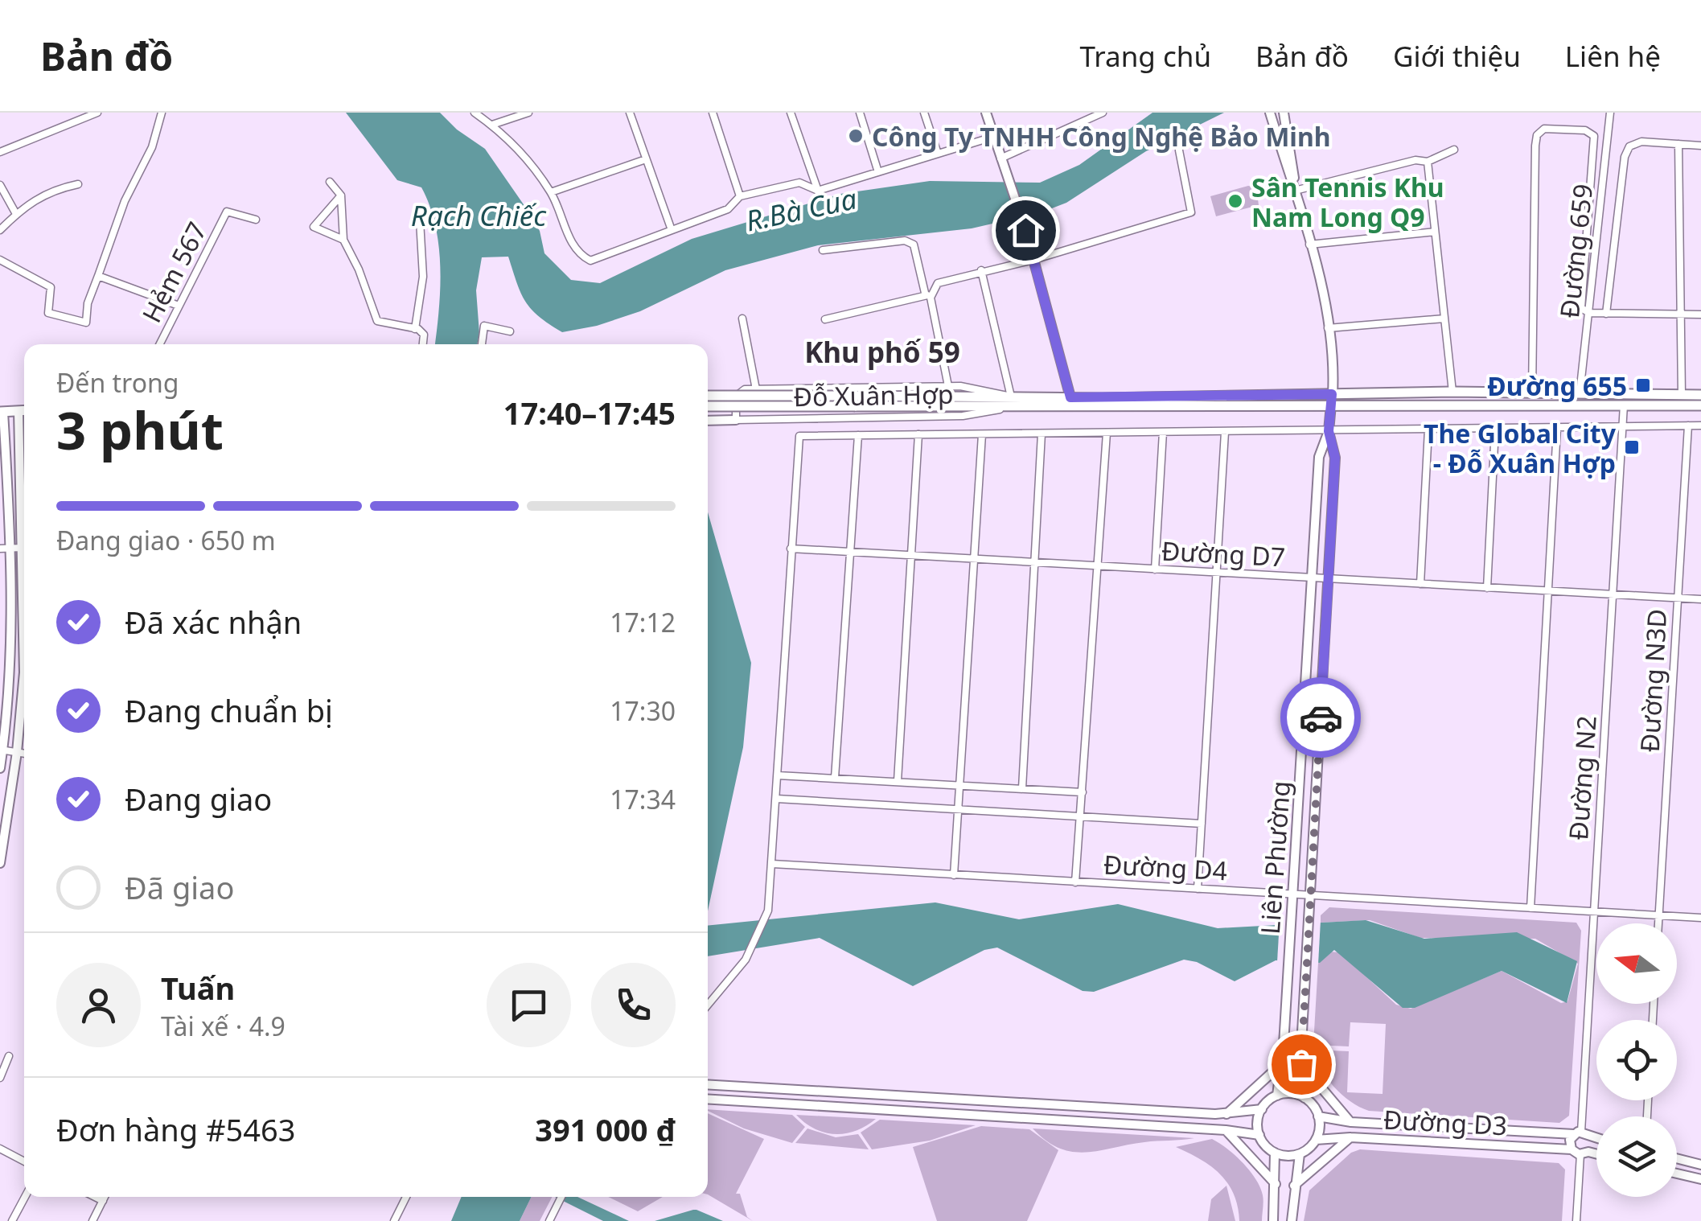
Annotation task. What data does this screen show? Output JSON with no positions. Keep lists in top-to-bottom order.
{
  "streets": {
    "main road": ["Đỗ Xuân Hợp"],
    "street": [
      "Đường 659",
      "Hẻm 567",
      "Đường D7",
      "Đường N3D",
      "Đường N2",
      "Liên Phường",
      "Đường D4",
      "Đường D3"
    ]
  },
  "crossings": [
    ["Đường 659", "Đỗ Xuân Hợp"],
    ["Đỗ Xuân Hợp", "Đường N2"],
    ["Đỗ Xuân Hợp", "Liên Phường"],
    ["Đường D7", "Đường N3D"],
    ["Đường D7", "Đường N2"],
    ["Đường D7", "Liên Phường"],
    ["Đường N3D", "Đường D4"],
    ["Đường N2", "Đường D4"],
    ["Đường N2", "Đường D3"],
    ["Liên Phường", "Đường D4"],
    ["Liên Phường", "Đường D3"]
  ],
  "districts": ["Khu phố 59"],
  "water": ["R.Bà Cua", "Rạch Chiếc"],
  "places": {
    "other": ["Công Ty TNHH Công Nghệ Bảo Minh", "Sân Tennis Khu Nam Long Q9"],
    "transit": ["Đường 655", "The Global City - Đỗ Xuân Hợp"]
  },
  "north": "left",
  "page": {
    "header": "Bản đồ",
    "nav": [
      "Trang chủ",
      "Bản đồ",
      "Giới thiệu",
      "Liên hệ"
    ],
    "heading": ["3 phút", "Đến trong", "17:40–17:45"],
    "panel": [
      "Tuấn",
      "Tài xế · 4.9",
      "Đơn hàng #5463",
      "391 000 ₫"
    ],
    "bar": "Đang giao · 650 m",
    "list": [
      ["Đã xác nhận", "17:12"],
      ["Đang chuẩn bị", "17:30"],
      ["Đang giao", "17:34"],
      "Đã giao"
    ]
  }
}
